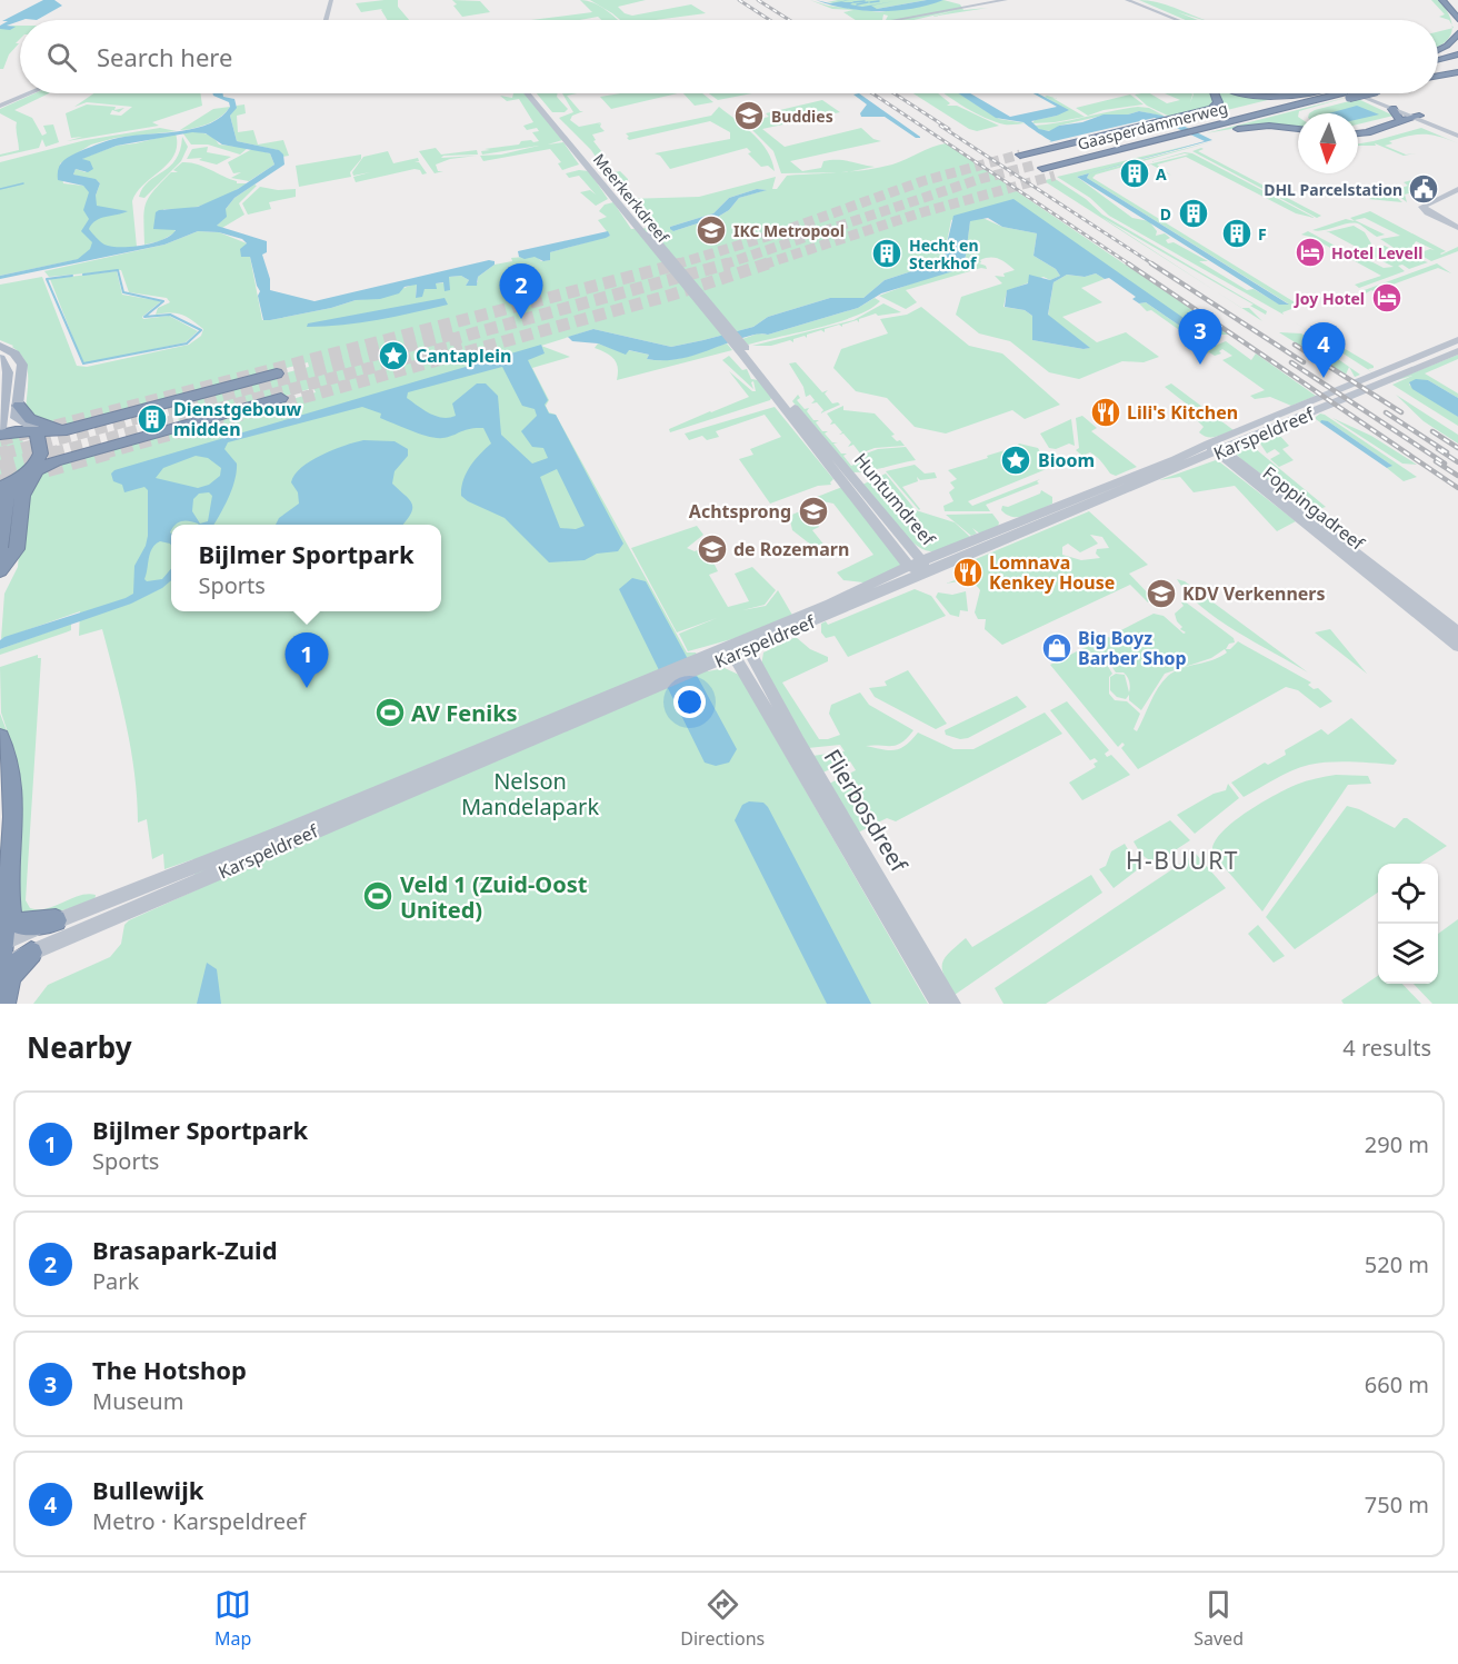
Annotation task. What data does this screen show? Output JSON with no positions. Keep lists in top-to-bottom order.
{
  "streets": {
    "highway": ["Gaasperdammerweg"],
    "main road": [
      "Meerkerkdreef",
      "Karspeldreef",
      "Huntumdreef",
      "Foppingadreef",
      "Flierbosdreef"
    ]
  },
  "crossings": [
    ["Meerkerkdreef", "Huntumdreef"],
    ["Karspeldreef", "Huntumdreef"],
    ["Karspeldreef", "Foppingadreef"],
    ["Karspeldreef", "Flierbosdreef"]
  ],
  "districts": ["H-BUURT"],
  "parks": ["Nelson Mandelapark"],
  "places": {
    "school or university": [
      "Buddies",
      "IKC Metropool",
      "Achtsprong",
      "de Rozemarn",
      "KDV Verkenners"
    ],
    "building": [
      "A",
      "D",
      "F",
      "Hecht en Sterkhof",
      "Dienstgebouw midden"
    ],
    "public building": ["DHL Parcelstation"],
    "hotel": ["Hotel Levell", "Joy Hotel"],
    "place": ["Cantaplein", "Bioom"],
    "restaurant": ["Lili's Kitchen", "Lomnava Kenkey House"],
    "shop": ["Big Boyz Barber Shop"],
    "sports": ["AV Feniks", "Veld 1 (Zuid-Oost United)"]
  },
  "north": "bottom",
  "page": {
    "search": "Search here",
    "pins": [
      "2",
      "3",
      "4",
      "1"
    ],
    "popup": ["Bijlmer Sportpark", "Sports"],
    "heading": ["Nearby", "4 results"],
    "list": [
      {
        "mark": "1",
        "name": "Bijlmer Sportpark",
        "note": "Sports",
        "value": "290 m"
      },
      {
        "mark": "2",
        "name": "Brasapark-Zuid",
        "note": "Park",
        "value": "520 m"
      },
      {
        "mark": "3",
        "name": "The Hotshop",
        "note": "Museum",
        "value": "660 m"
      },
      {
        "mark": "4",
        "name": "Bullewijk",
        "note": "Metro · Karspeldreef",
        "value": "750 m"
      }
    ],
    "nav": ["Map", "Directions", "Saved"]
  }
}
